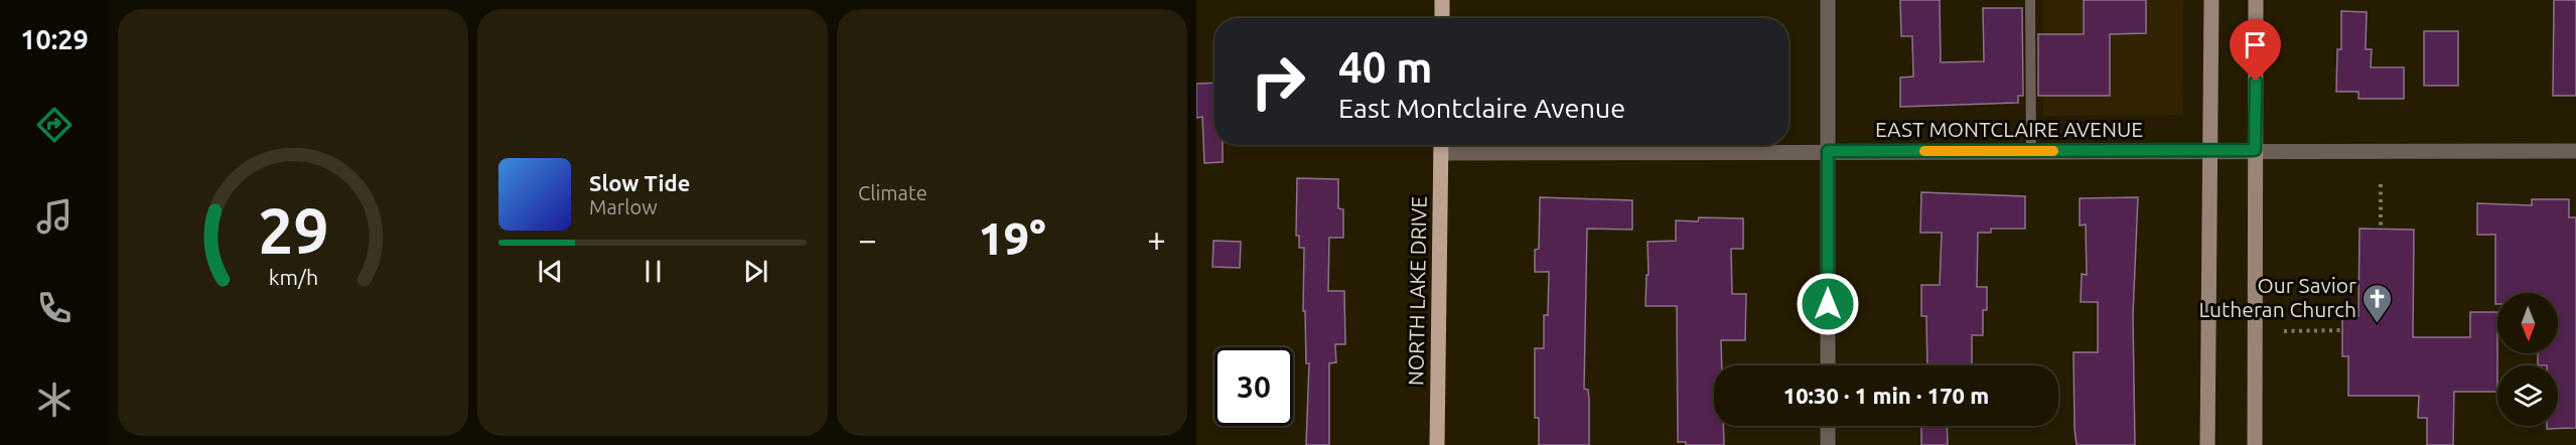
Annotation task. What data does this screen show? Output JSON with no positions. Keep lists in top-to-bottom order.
{
  "streets": {
    "main road": ["NORTH LAKE DRIVE"],
    "street": ["EAST MONTCLAIRE AVENUE"]
  },
  "crossings": [
    ["EAST MONTCLAIRE AVENUE", "NORTH LAKE DRIVE"]
  ],
  "places": {
    "church": ["Our Savior Lutheran Church"]
  },
  "north": "bottom",
  "page": {
    "tabs": "10:29",
    "tile": "Climate",
    "turn": ["40 m", "East Montclaire Avenue"],
    "song": ["Slow Tide", "Marlow"],
    "heat": ["−", "19°", "+"],
    "limit": "30",
    "trip": "10:30 · 1 min · 170 m",
    "gauge": ["29", "km/h"]
  }
}
